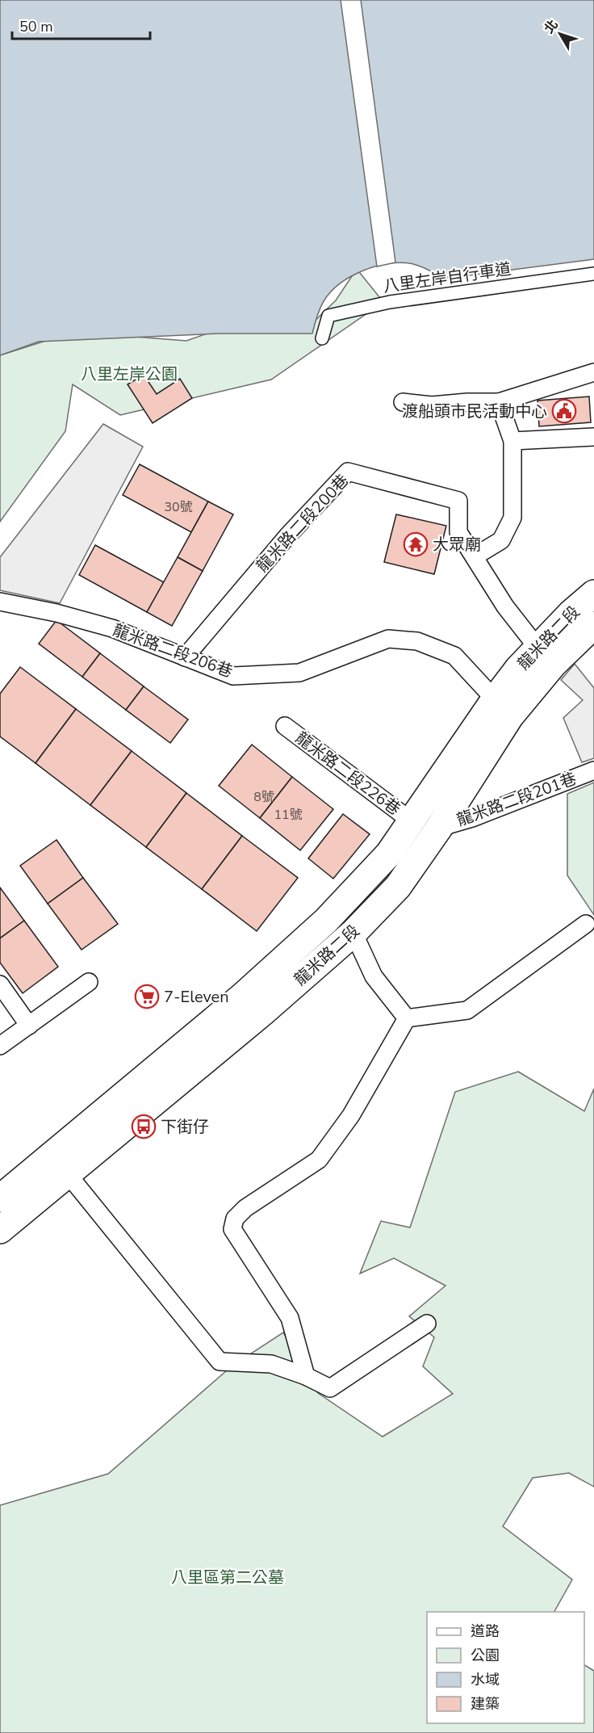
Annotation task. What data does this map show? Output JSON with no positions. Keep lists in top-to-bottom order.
{
  "streets": {
    "main road": ["龍米路二段"],
    "street": [
      "八里左岸自行車道",
      "龍米路二段200巷",
      "龍米路二段206巷",
      "龍米路二段226巷",
      "龍米路二段201巷"
    ]
  },
  "crossings": [
    ["龍米路二段200巷", "龍米路二段"],
    ["龍米路二段200巷", "龍米路二段206巷"],
    ["龍米路二段", "龍米路二段206巷"],
    ["龍米路二段", "龍米路二段226巷"],
    ["龍米路二段", "龍米路二段201巷"]
  ],
  "parks": ["八里左岸公園", "八里區第二公墓"],
  "places": {
    "public building": ["渡船頭市民活動中心"],
    "temple": ["大眾廟"],
    "supermarket": ["7-Eleven"],
    "bus stop": ["下街仔"]
  },
  "house_numbers": ["30號", "8號", "11號"],
  "legend": [
    "道路",
    "公園",
    "水域",
    "建築"
  ],
  "scale_bar": "50 m",
  "north": "top left"
}
